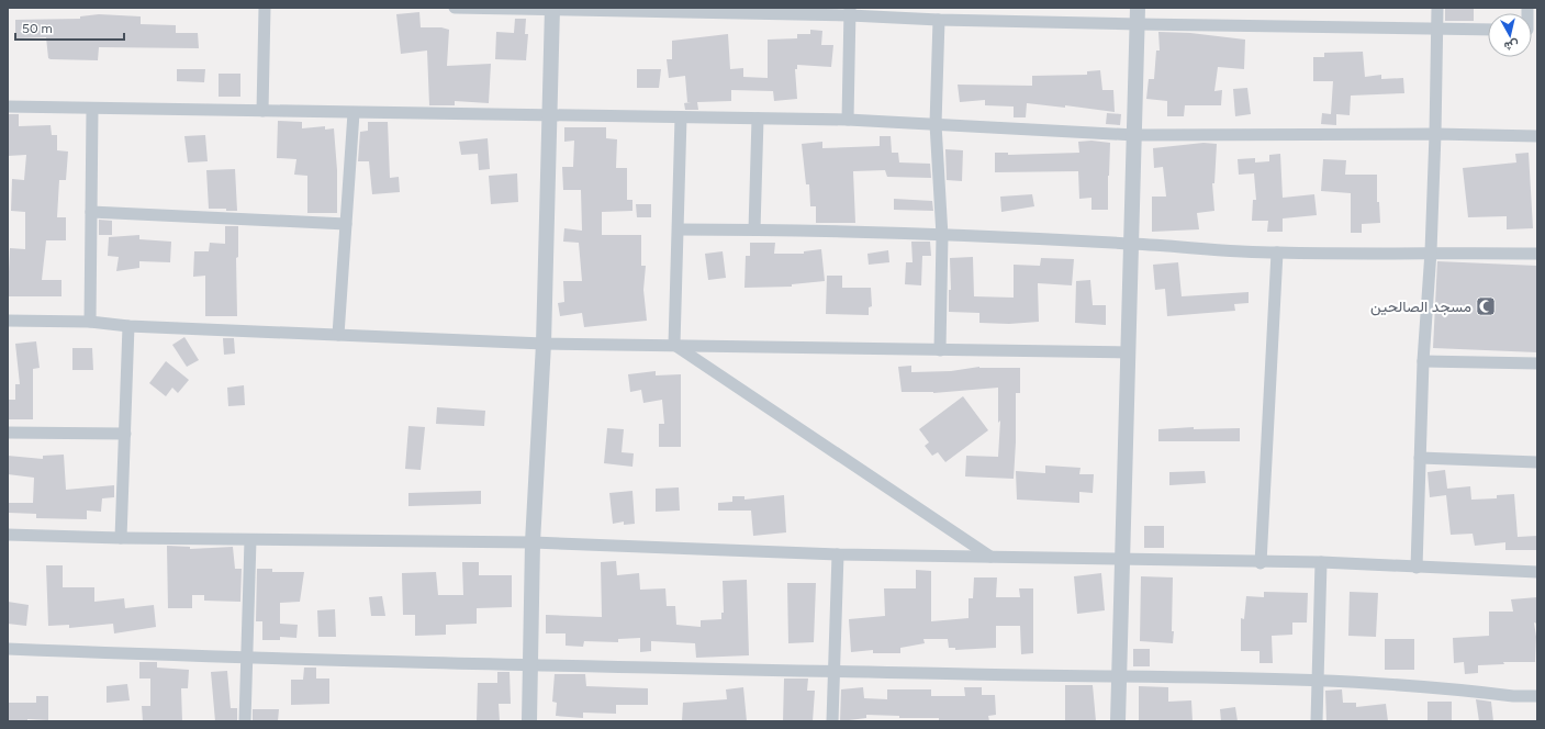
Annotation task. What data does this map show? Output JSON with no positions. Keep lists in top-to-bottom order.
{
  "places": {
    "mosque": ["مسجد الصالحين"]
  },
  "scale_bar": "50 m",
  "north": "bottom"
}
